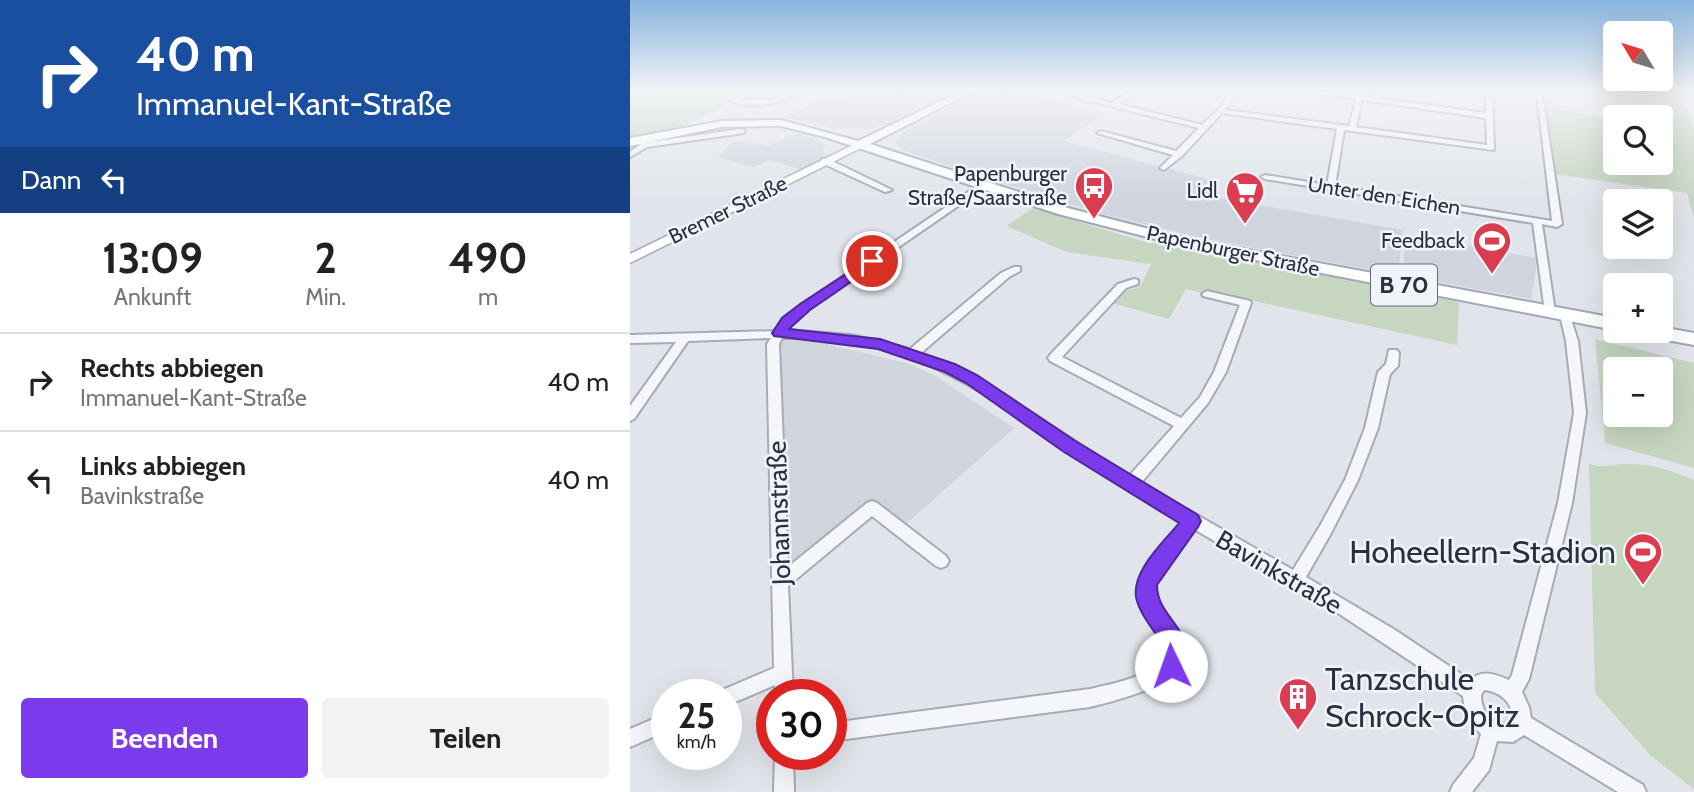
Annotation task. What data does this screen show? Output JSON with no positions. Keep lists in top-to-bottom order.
{
  "streets": {
    "main road": ["Bremer Straße", "Papenburger Straße", "B 70"],
    "street": ["Unter den Eichen", "Johannstraße", "Bavinkstraße"]
  },
  "crossings": [
    ["Bremer Straße", "Papenburger Straße"],
    ["Bremer Straße", "B 70"],
    ["Papenburger Straße", "B 70"],
    ["Johannstraße", "Bavinkstraße"]
  ],
  "places": {
    "bus stop": ["Papenburger Straße/Saarstraße"],
    "supermarket": ["Lidl"],
    "sports": ["Feedback", "Hoheellern-Stadion"],
    "building": ["Tanzschule Schrock-Opitz"]
  },
  "north": "top left",
  "page": {
    "turn": ["40 m", "Immanuel-Kant-Straße"],
    "map_buttons": ["+", "−"],
    "then": "Dann",
    "eta": [
      "13:09",
      "Ankunft",
      "2",
      "Min.",
      "490",
      "m"
    ],
    "list": [
      {
        "name": "Rechts abbiegen",
        "note": "Immanuel-Kant-Straße",
        "value": "40 m"
      },
      {
        "name": "Links abbiegen",
        "note": "Bavinkstraße",
        "value": "40 m"
      }
    ],
    "speed": "25 km/h",
    "limit": "30",
    "buttons": ["Beenden", "Teilen"]
  }
}
